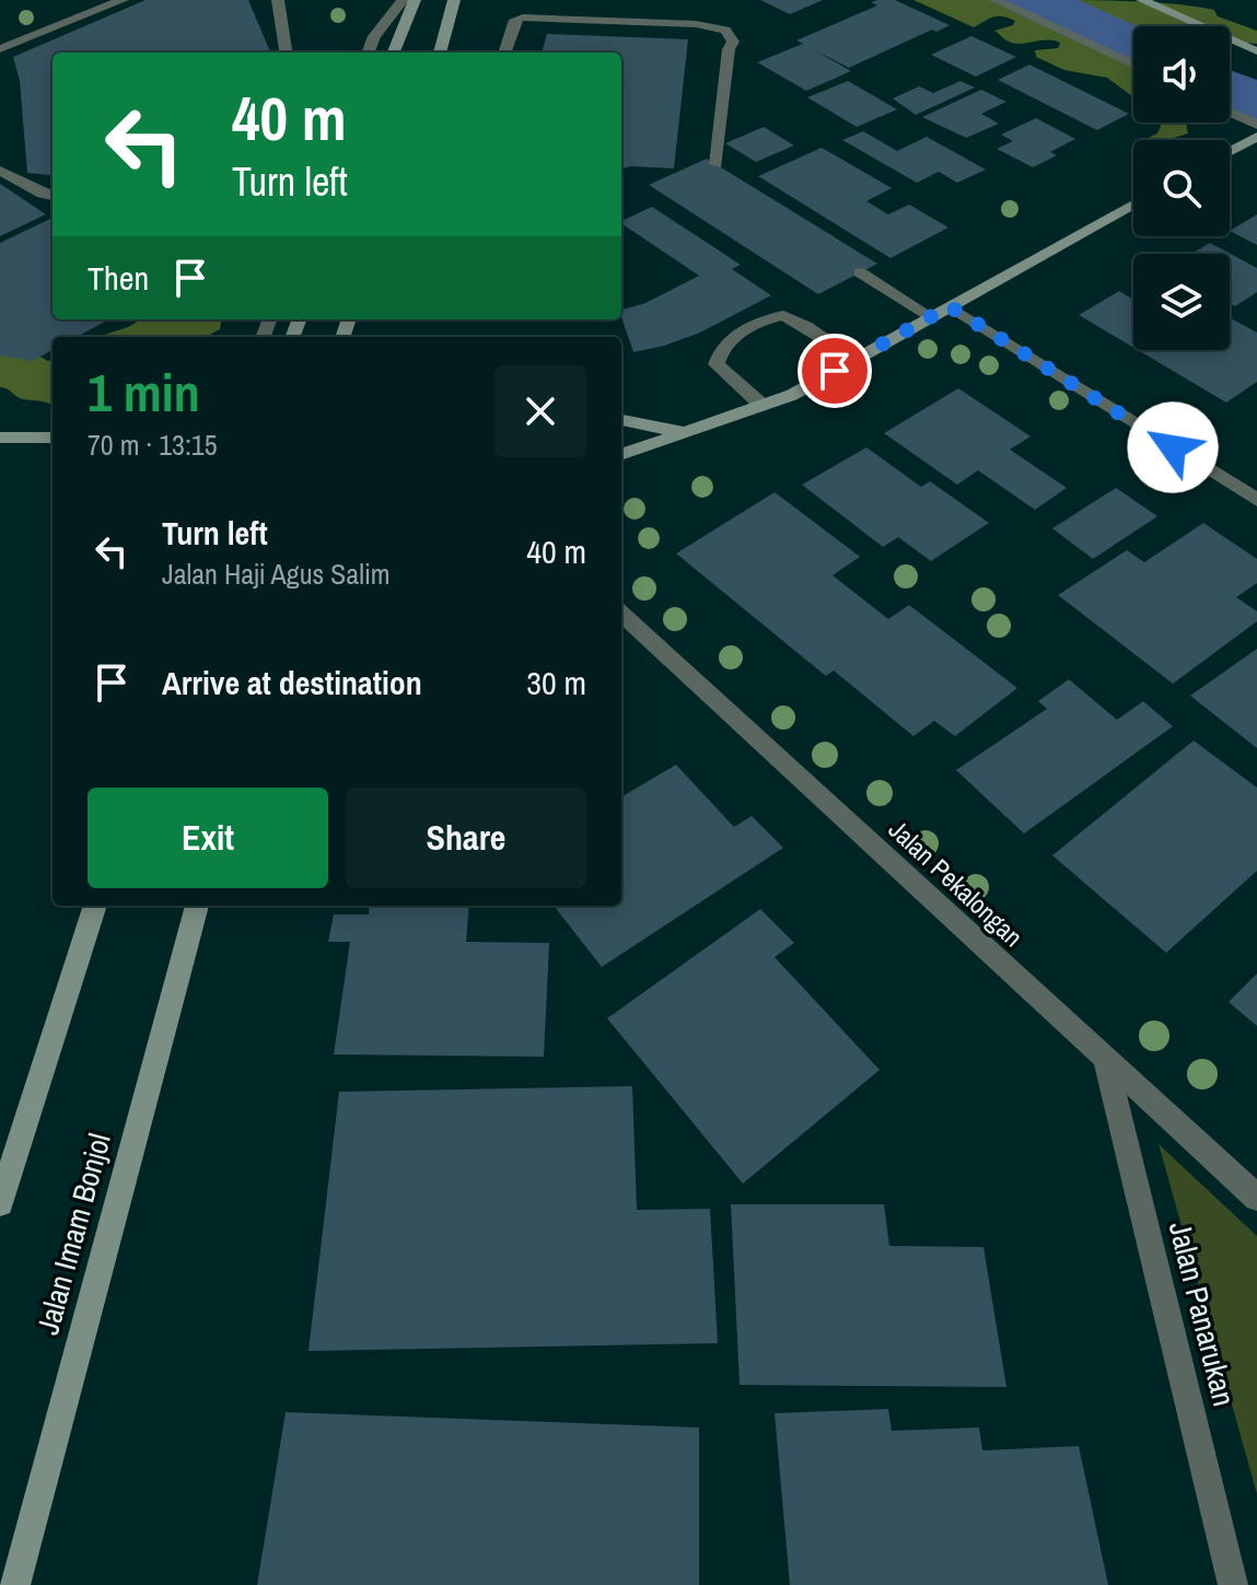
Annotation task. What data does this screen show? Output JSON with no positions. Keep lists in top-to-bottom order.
{
  "streets": {
    "street": ["Jalan Pekalongan", "Jalan Imam Bonjol", "Jalan Panarukan"]
  },
  "crossings": [
    ["Jalan Pekalongan", "Jalan Panarukan"]
  ],
  "page": {
    "turn": ["40 m", "Turn left"],
    "then": "Then",
    "heading": ["1 min", "70 m · 13:15"],
    "list": [
      {
        "name": "Turn left",
        "note": "Jalan Haji Agus Salim",
        "value": "40 m"
      },
      {
        "name": "Arrive at destination",
        "value": "30 m"
      }
    ],
    "buttons": ["Exit", "Share"]
  }
}
